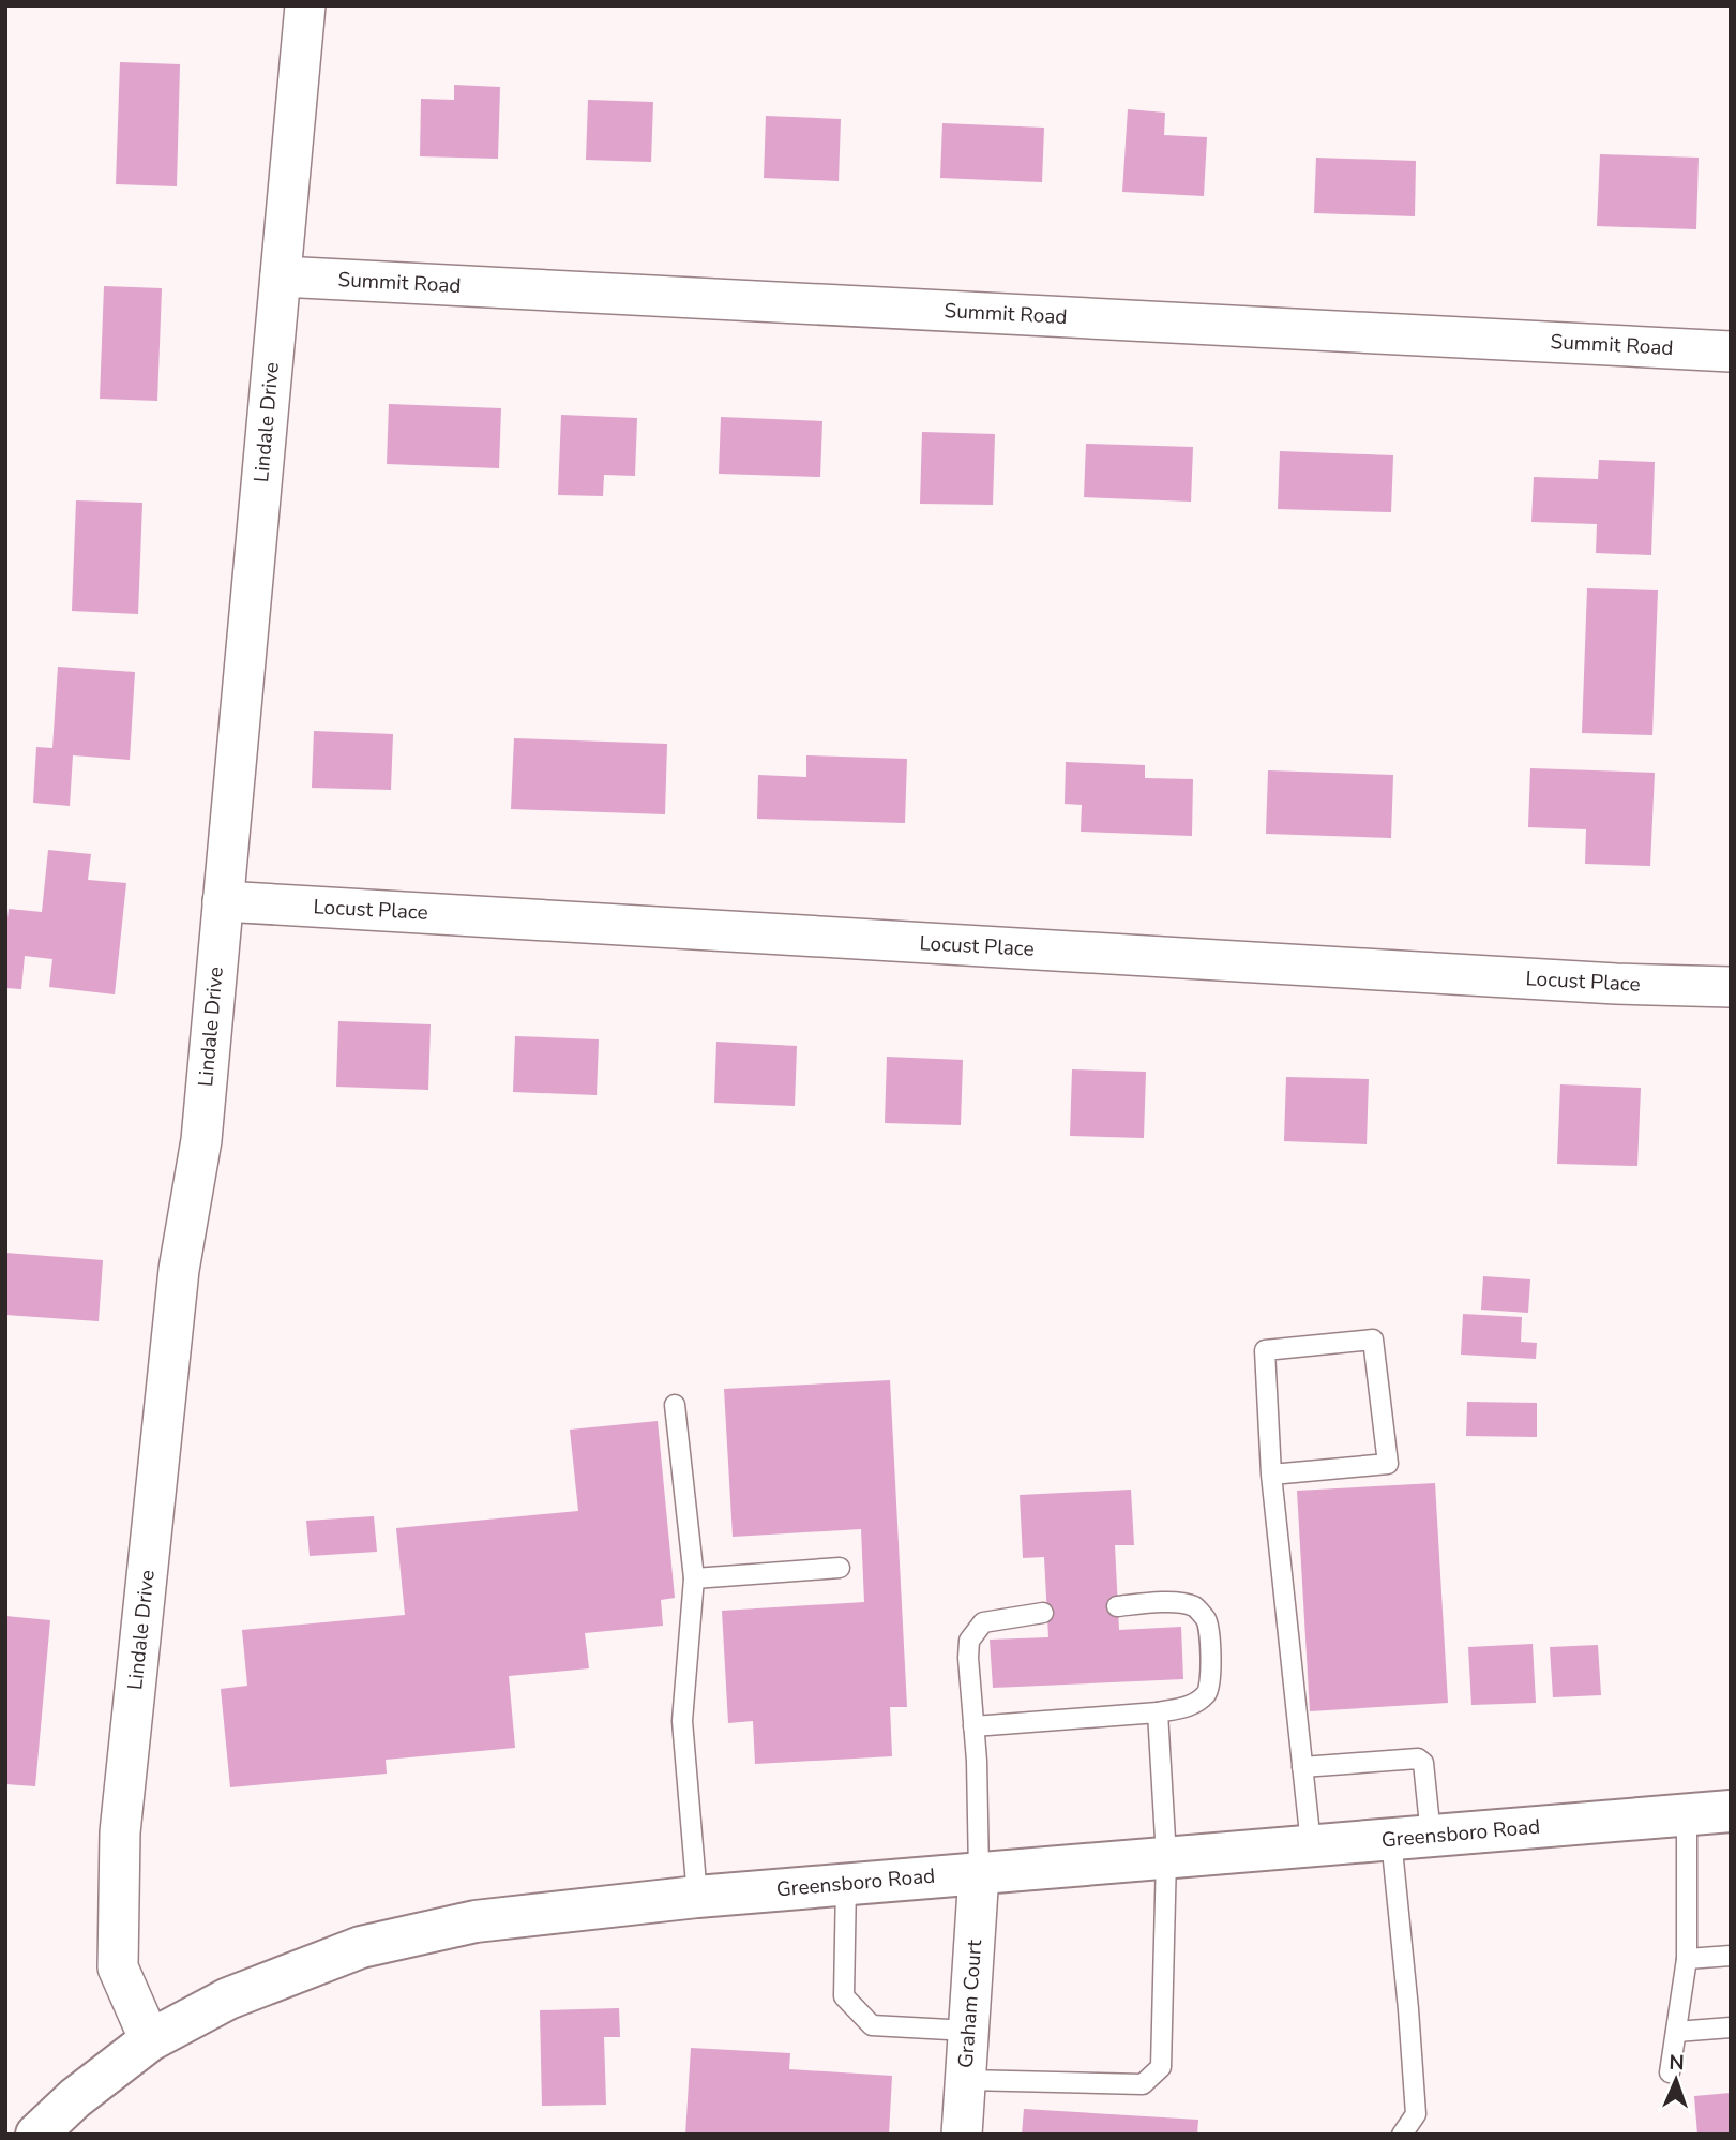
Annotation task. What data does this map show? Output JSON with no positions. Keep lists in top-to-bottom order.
{
  "streets": {
    "main road": ["Greensboro Road"],
    "street": [
      "Summit Road",
      "Lindale Drive",
      "Locust Place",
      "Graham Court"
    ]
  },
  "crossings": [
    ["Summit Road", "Lindale Drive"],
    ["Lindale Drive", "Locust Place"],
    ["Lindale Drive", "Greensboro Road"],
    ["Greensboro Road", "Graham Court"]
  ],
  "north": "top"
}
